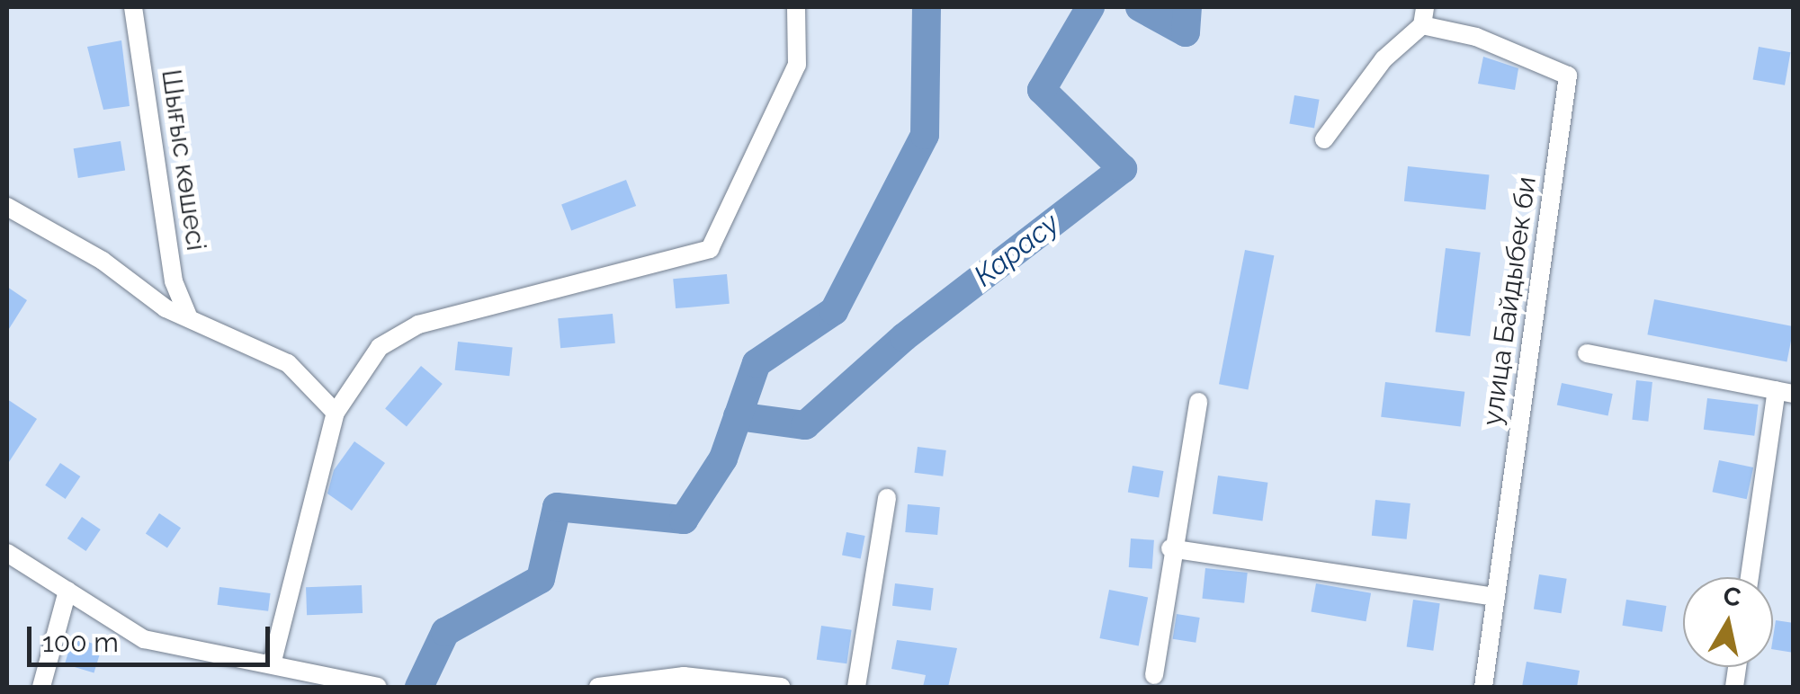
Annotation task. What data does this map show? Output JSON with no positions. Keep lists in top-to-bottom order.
{
  "streets": {
    "street": ["Шығыс көшесі", "улица Байдыбек би"]
  },
  "water": ["Карасу"],
  "scale_bar": "100 m",
  "north": "top"
}
